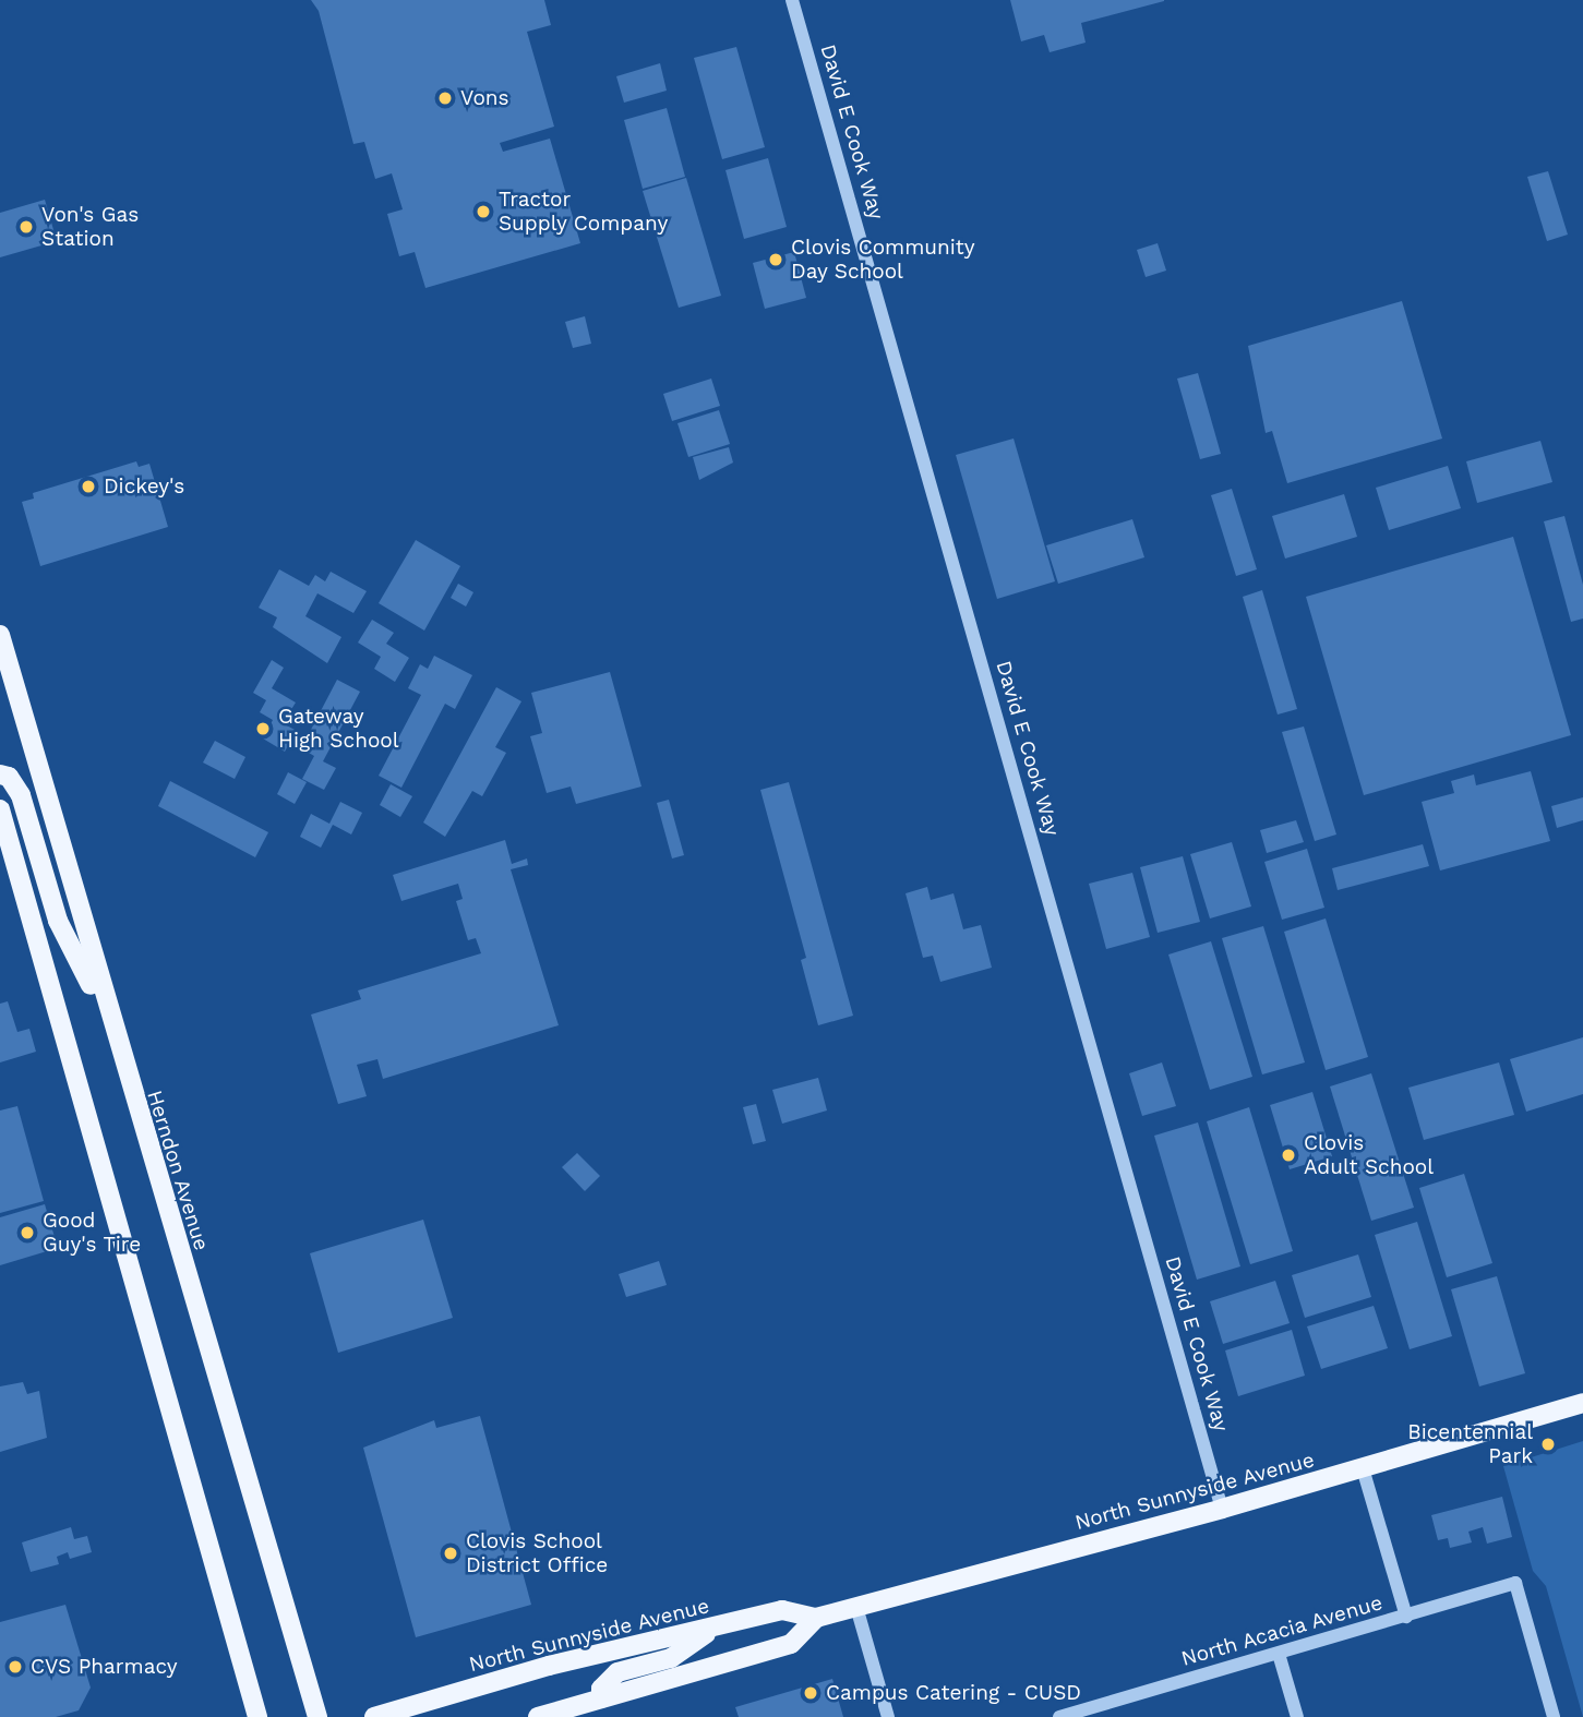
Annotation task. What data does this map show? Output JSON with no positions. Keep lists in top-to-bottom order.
{
  "streets": {
    "main road": ["Herndon Avenue", "North Sunnyside Avenue"],
    "street": ["David E Cook Way", "North Acacia Avenue"]
  },
  "crossings": [
    ["David E Cook Way", "North Sunnyside Avenue"]
  ],
  "places": [
    "Vons",
    "Tractor Supply Company",
    "Von's Gas Station",
    "Clovis Community Day School",
    "Dickey's",
    "Gateway High School",
    "Clovis Adult School",
    "Good Guy's Tire",
    "Bicentennial Park",
    "Clovis School District Office",
    "CVS Pharmacy",
    "Campus Catering - CUSD"
  ]
}
